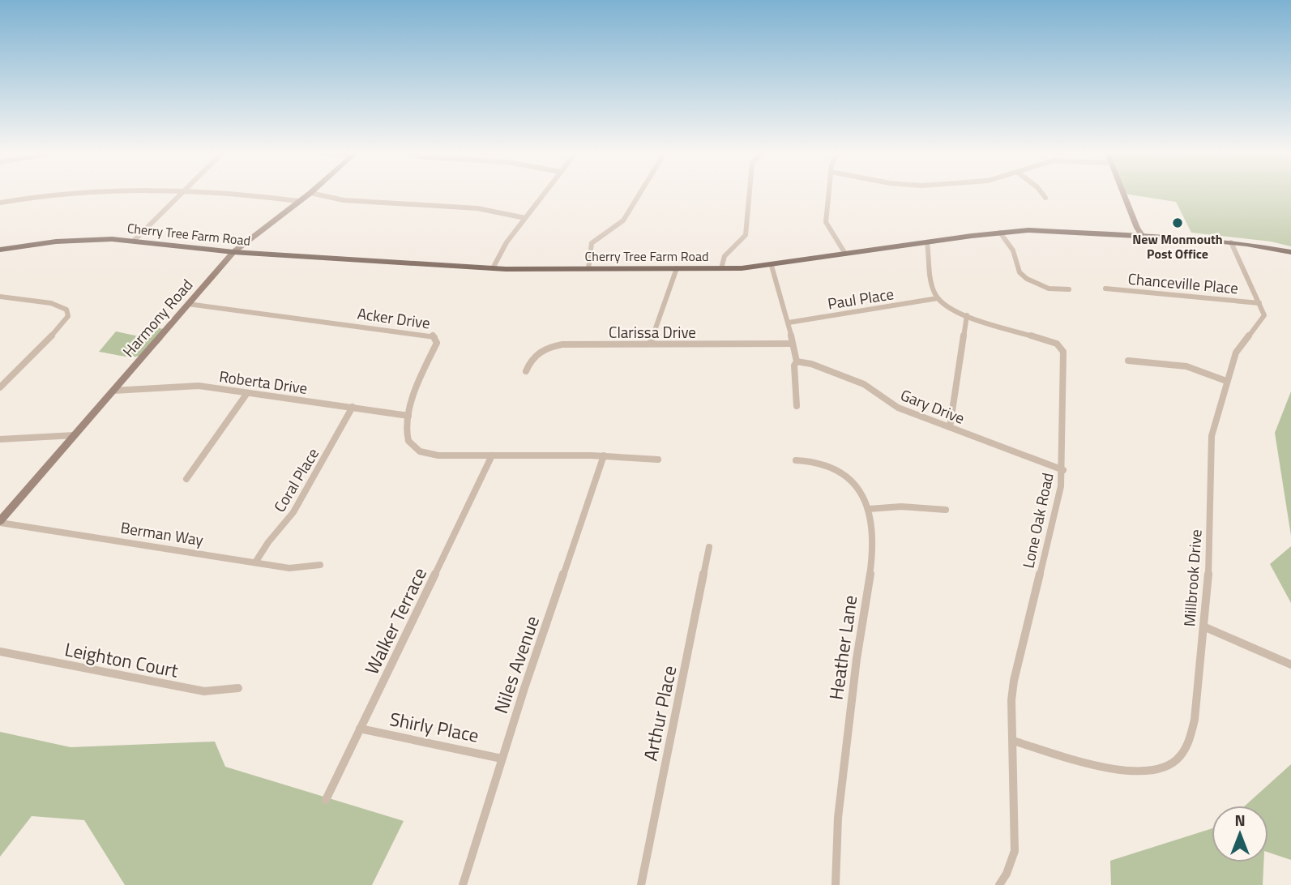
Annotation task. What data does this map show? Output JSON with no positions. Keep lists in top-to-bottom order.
{
  "streets": {
    "main road": ["Cherry Tree Farm Road"],
    "street": [
      "Chanceville Place",
      "Paul Place",
      "Harmony Road",
      "Acker Drive",
      "Clarissa Drive",
      "Roberta Drive",
      "Gary Drive",
      "Coral Place",
      "Lone Oak Road",
      "Berman Way",
      "Millbrook Drive",
      "Walker Terrace",
      "Heather Lane",
      "Leighton Court",
      "Niles Avenue",
      "Arthur Place",
      "Shirly Place"
    ]
  },
  "crossings": [
    ["Cherry Tree Farm Road", "Harmony Road"],
    ["Chanceville Place", "Millbrook Drive"],
    ["Paul Place", "Lone Oak Road"],
    ["Harmony Road", "Acker Drive"],
    ["Harmony Road", "Roberta Drive"],
    ["Harmony Road", "Berman Way"],
    ["Acker Drive", "Roberta Drive"],
    ["Acker Drive", "Walker Terrace"],
    ["Acker Drive", "Niles Avenue"],
    ["Roberta Drive", "Coral Place"],
    ["Gary Drive", "Lone Oak Road"],
    ["Coral Place", "Berman Way"],
    ["Lone Oak Road", "Millbrook Drive"],
    ["Walker Terrace", "Shirly Place"],
    ["Niles Avenue", "Shirly Place"]
  ],
  "places": ["New Monmouth Post Office"],
  "north": "top"
}
